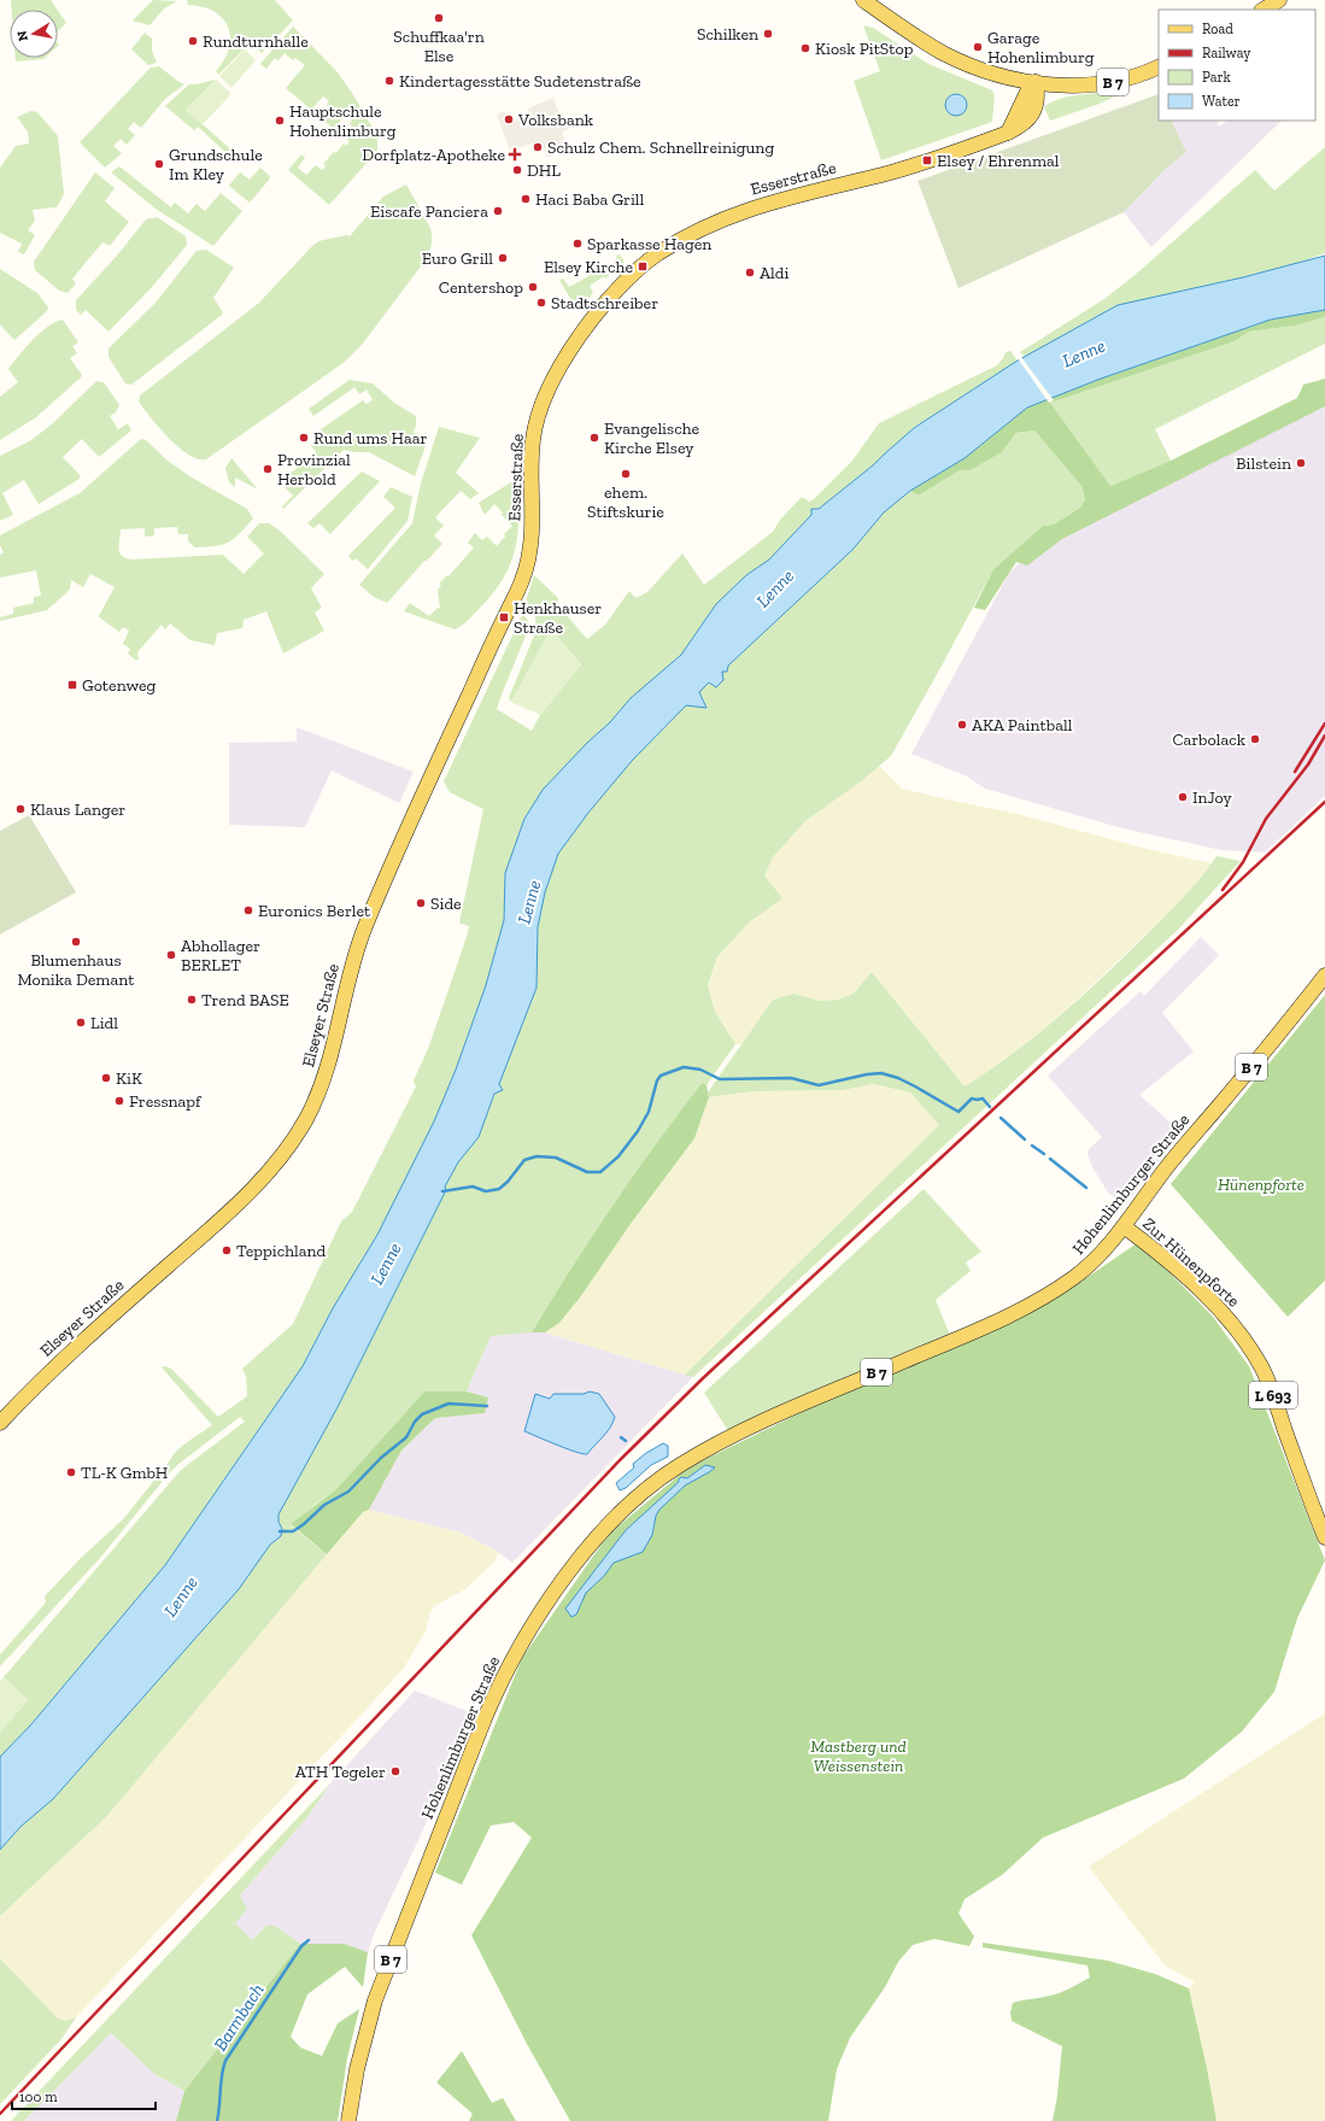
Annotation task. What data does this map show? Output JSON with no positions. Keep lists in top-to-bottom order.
{
  "streets": {
    "main road": [
      "B 7",
      "Esserstraße",
      "Elseyer Straße",
      "Hohenlimburger Straße",
      "Zur Hünenpforte",
      "L 693"
    ]
  },
  "crossings": [
    ["Esserstraße", "Elseyer Straße"],
    ["Hohenlimburger Straße", "Zur Hünenpforte"]
  ],
  "water": ["Lenne", "Barmbach"],
  "parks": ["Hünenpforte", "Mastberg und Weissenstein"],
  "places": {
    "other": [
      "Schuffkaa'rn Else",
      "Schilken",
      "Rundturnhalle",
      "Garage Hohenlimburg",
      "Kiosk PitStop",
      "Kindertagesstätte Sudetenstraße",
      "Volksbank",
      "Hauptschule Hohenlimburg",
      "Schulz Chem. Schnellreinigung",
      "Grundschule Im Kley",
      "DHL",
      "Haci Baba Grill",
      "Eiscafe Panciera",
      "Sparkasse Hagen",
      "Euro Grill",
      "Aldi",
      "Centershop",
      "Stadtschreiber",
      "Rund ums Haar",
      "Evangelische Kirche Elsey",
      "Bilstein",
      "Provinzial Herbold",
      "ehem. Stiftskurie",
      "AKA Paintball",
      "Carbolack",
      "InJoy",
      "Klaus Langer",
      "Side",
      "Euronics Berlet",
      "Blumenhaus Monika Demant",
      "Abhollager BERLET",
      "Trend BASE",
      "Lidl",
      "KiK",
      "Fressnapf",
      "Teppichland",
      "TL-K GmbH",
      "ATH Tegeler"
    ],
    "health": ["Dorfplatz-Apotheke"],
    "transit": [
      "Elsey / Ehrenmal",
      "Elsey Kirche",
      "Henkhauser Straße",
      "Gotenweg"
    ]
  },
  "legend": [
    "Road",
    "Railway",
    "Park",
    "Water"
  ],
  "scale_bar": "100 m",
  "north": "left"
}
